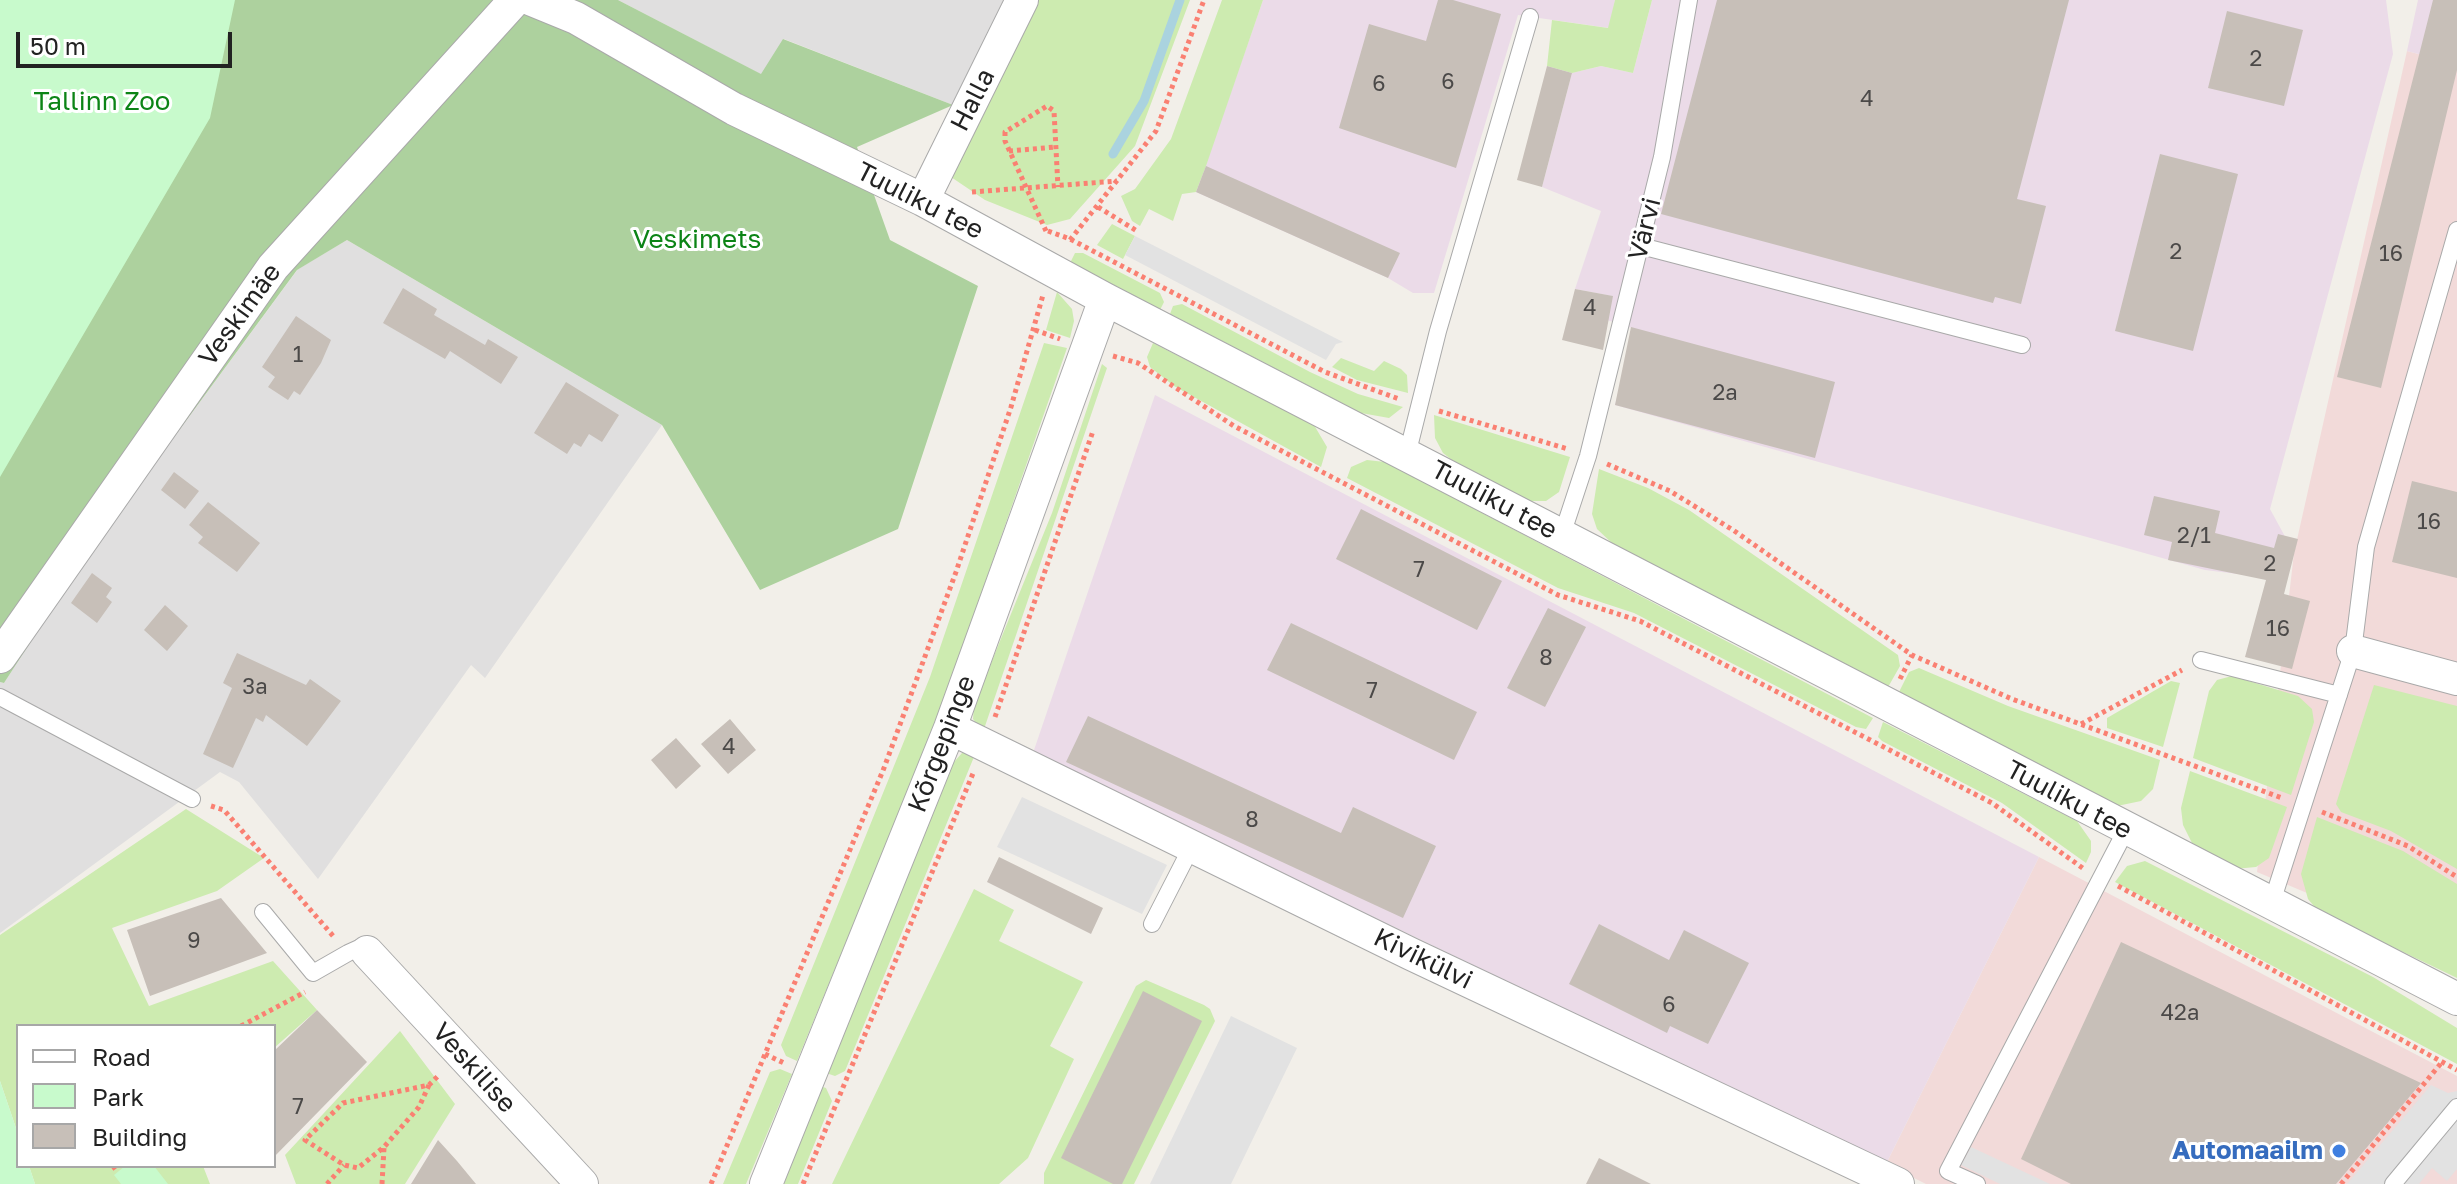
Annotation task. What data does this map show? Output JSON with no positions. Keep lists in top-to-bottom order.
{
  "streets": {
    "street": [
      "Halla",
      "Tuuliku tee",
      "Veskimäe",
      "Kõrgepinge",
      "Kivikülvi",
      "Veskilise"
    ],
    "lane": ["Värvi"]
  },
  "crossings": [
    ["Halla", "Tuuliku tee"],
    ["Tuuliku tee", "Värvi"],
    ["Tuuliku tee", "Kõrgepinge"],
    ["Kõrgepinge", "Kivikülvi"]
  ],
  "parks": ["Tallinn Zoo", "Veskimets"],
  "places": ["Automaailm"],
  "house_numbers": [
    "2",
    "6",
    "6",
    "4",
    "2",
    "16",
    "4",
    "1",
    "2a",
    "16",
    "2/1",
    "2",
    "7",
    "16",
    "8",
    "3a",
    "7",
    "4",
    "8",
    "9",
    "6",
    "42a",
    "7"
  ],
  "legend": ["Road", "Park", "Building"],
  "scale_bar": "50 m"
}
